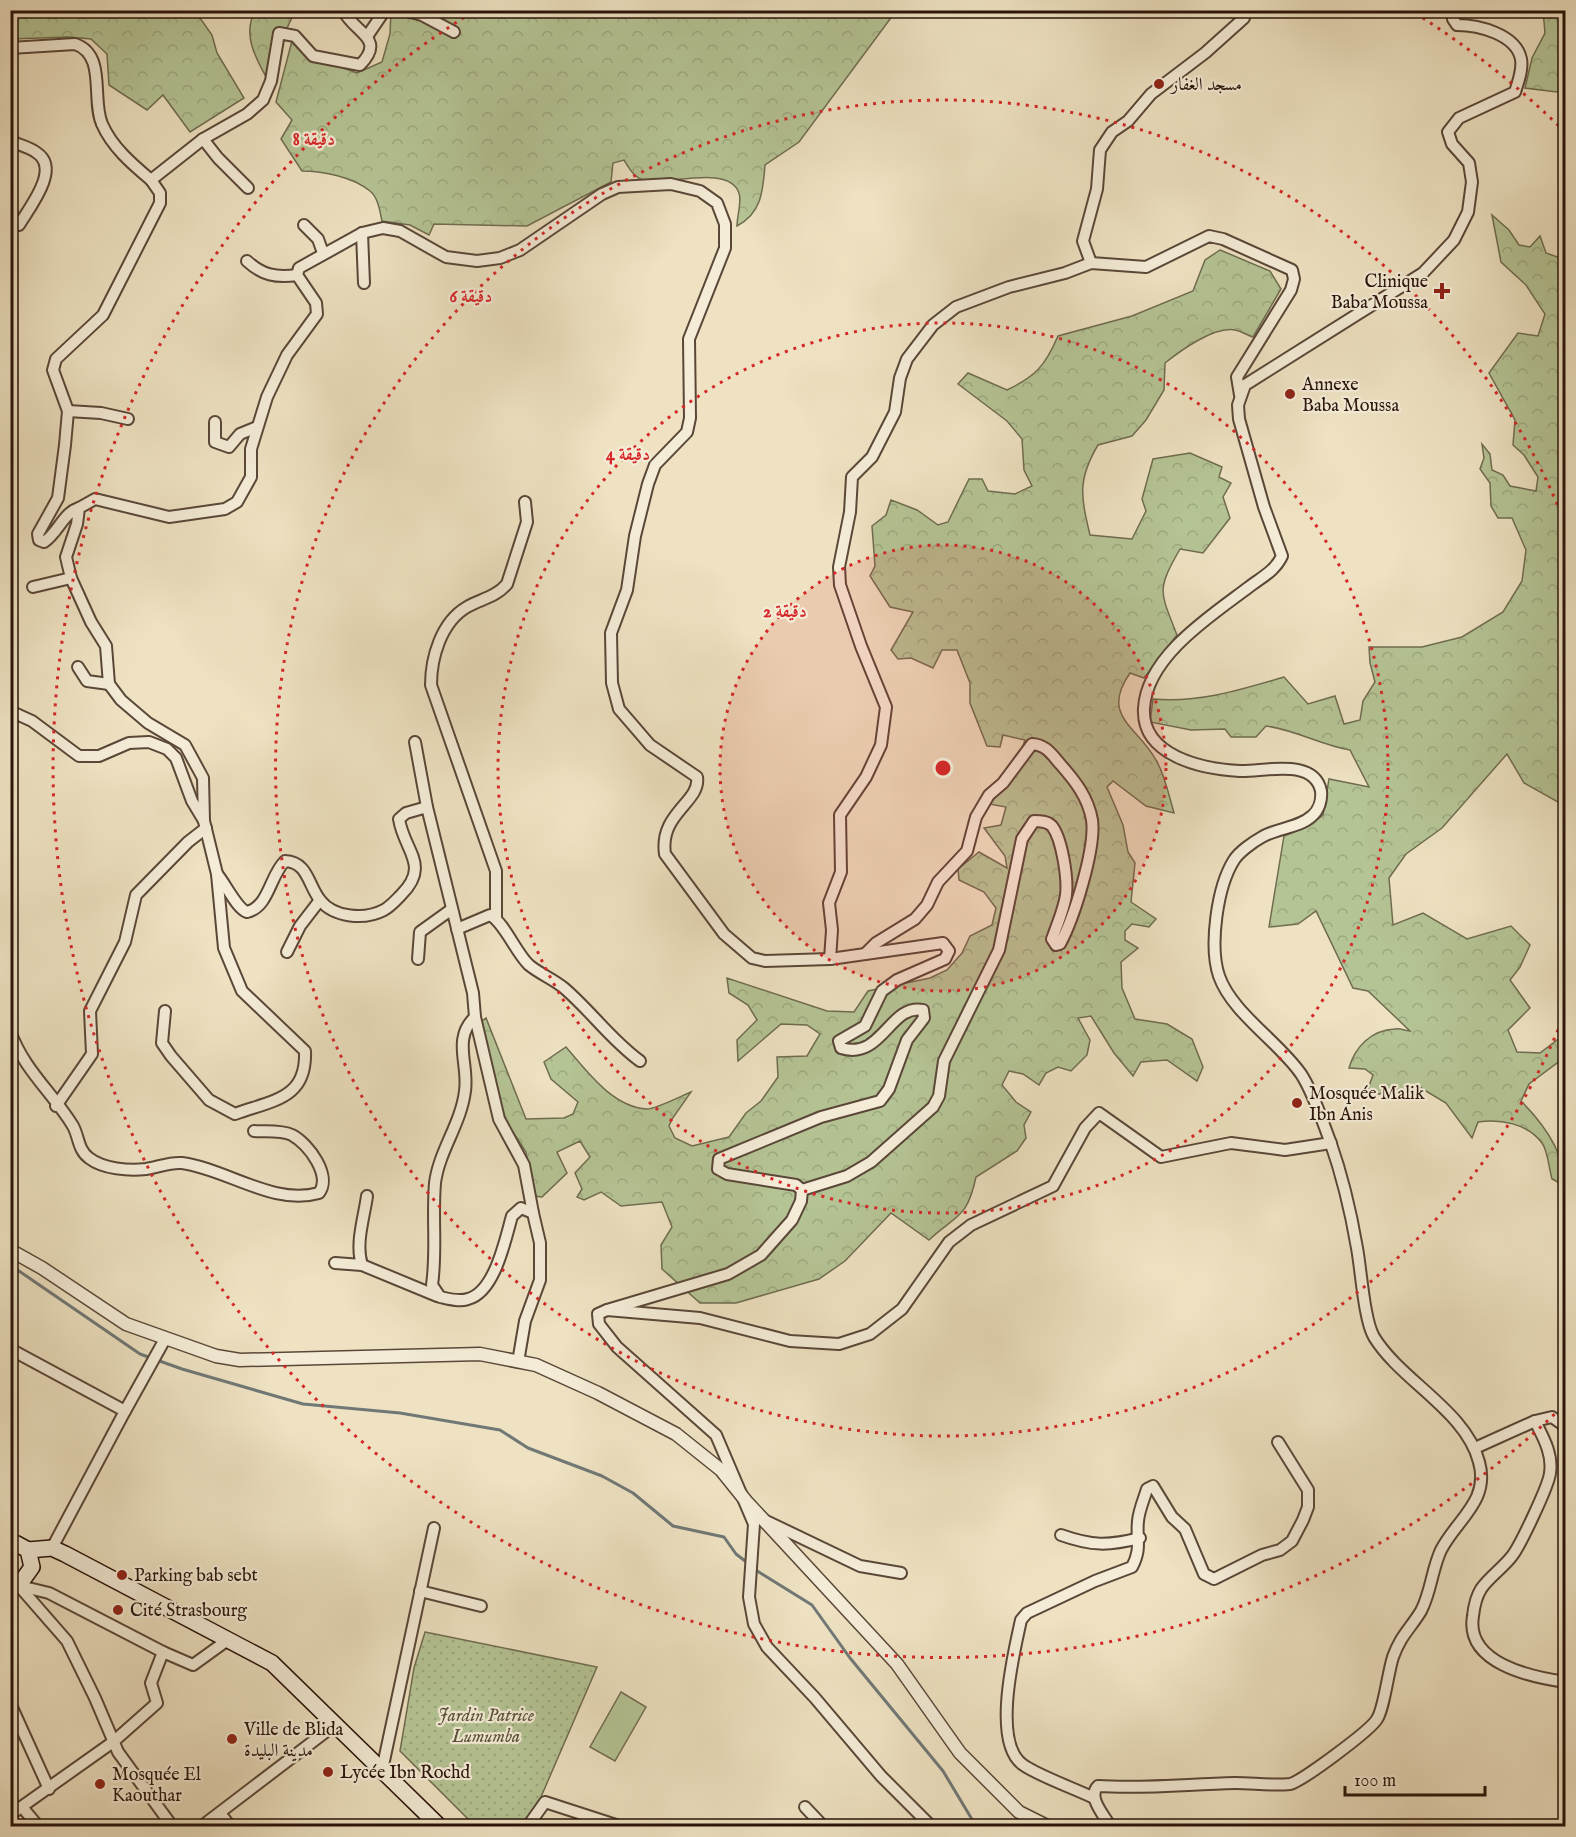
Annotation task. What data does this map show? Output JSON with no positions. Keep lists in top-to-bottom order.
{
  "parks": ["Jardin Patrice Lumumba"],
  "places": {
    "other": [
      "مسجد الغفار",
      "Annexe Baba Moussa",
      "Mosquée Malik Ibn Anis",
      "Parking bab sebt",
      "Cité Strasbourg",
      "Ville de Blida مدينة البليدة",
      "Lycée Ibn Rochd",
      "Mosquée El Kaouthar"
    ],
    "health": ["Clinique Baba Moussa"]
  },
  "scale_bar": "100 m",
  "rings": [
    "8 دقيقة",
    "6 دقيقة",
    "4 دقيقة",
    "2 دقيقة"
  ]
}
